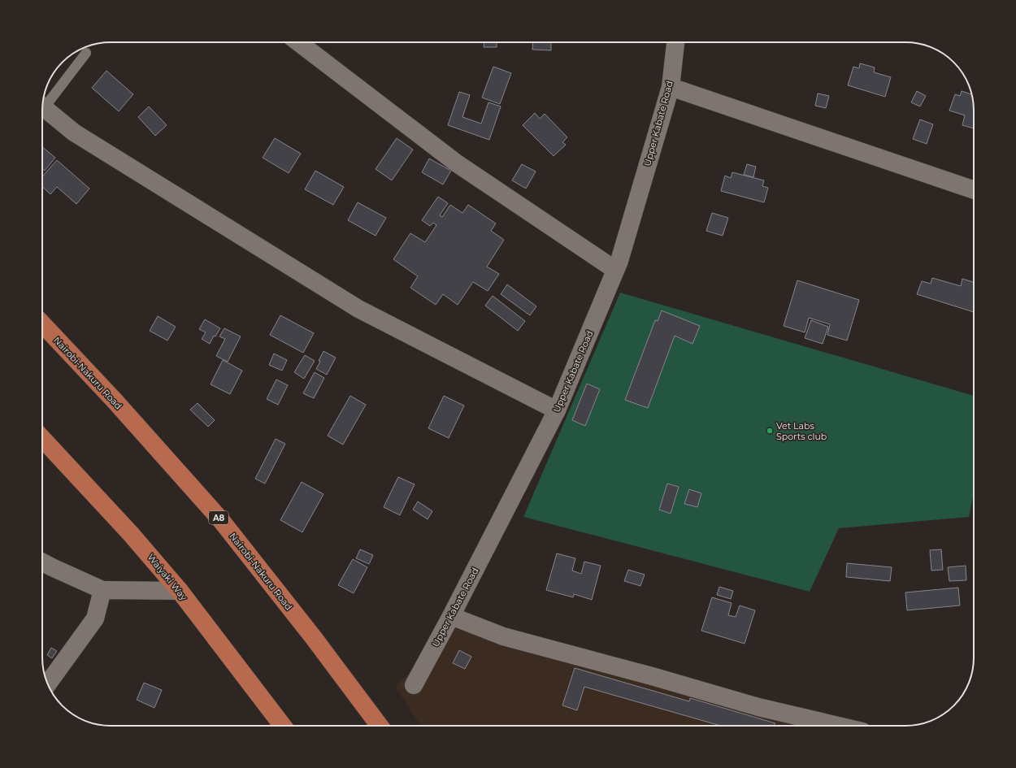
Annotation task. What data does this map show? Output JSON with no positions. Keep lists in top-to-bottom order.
{
  "streets": {
    "highway": ["Nairobi-Nakuru Road", "A8", "Waiyaki Way"],
    "street": ["Upper Kabate Road"]
  },
  "places": ["Vet Labs Sports club"]
}
